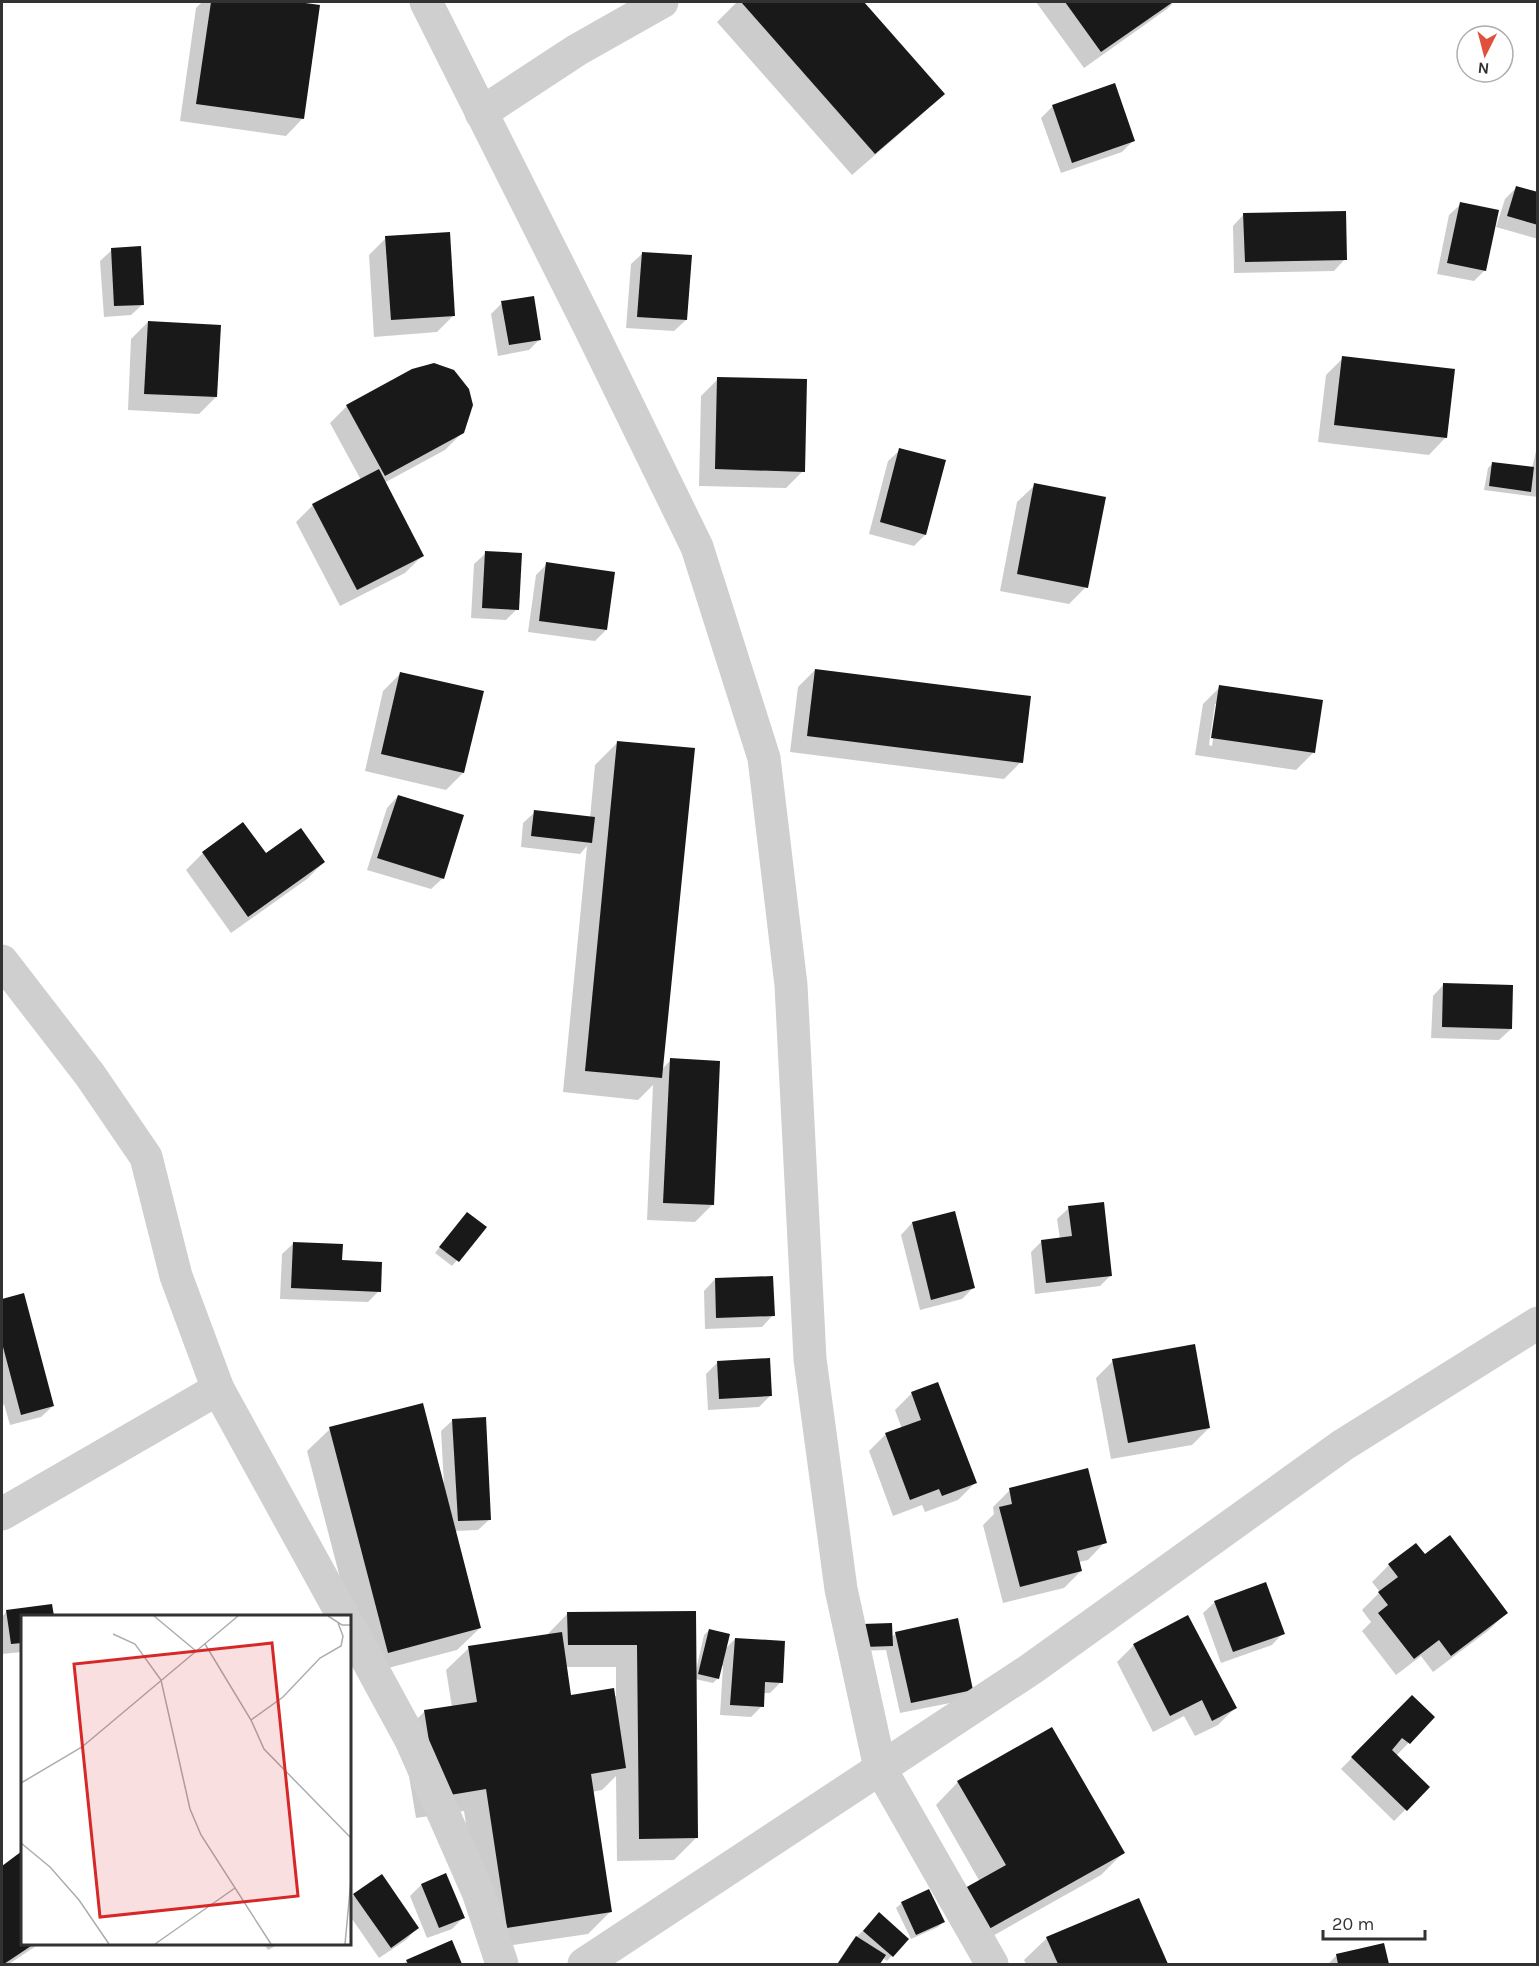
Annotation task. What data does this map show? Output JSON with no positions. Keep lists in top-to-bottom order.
{
  "scale_bar": "20 m",
  "north": "bottom"
}
